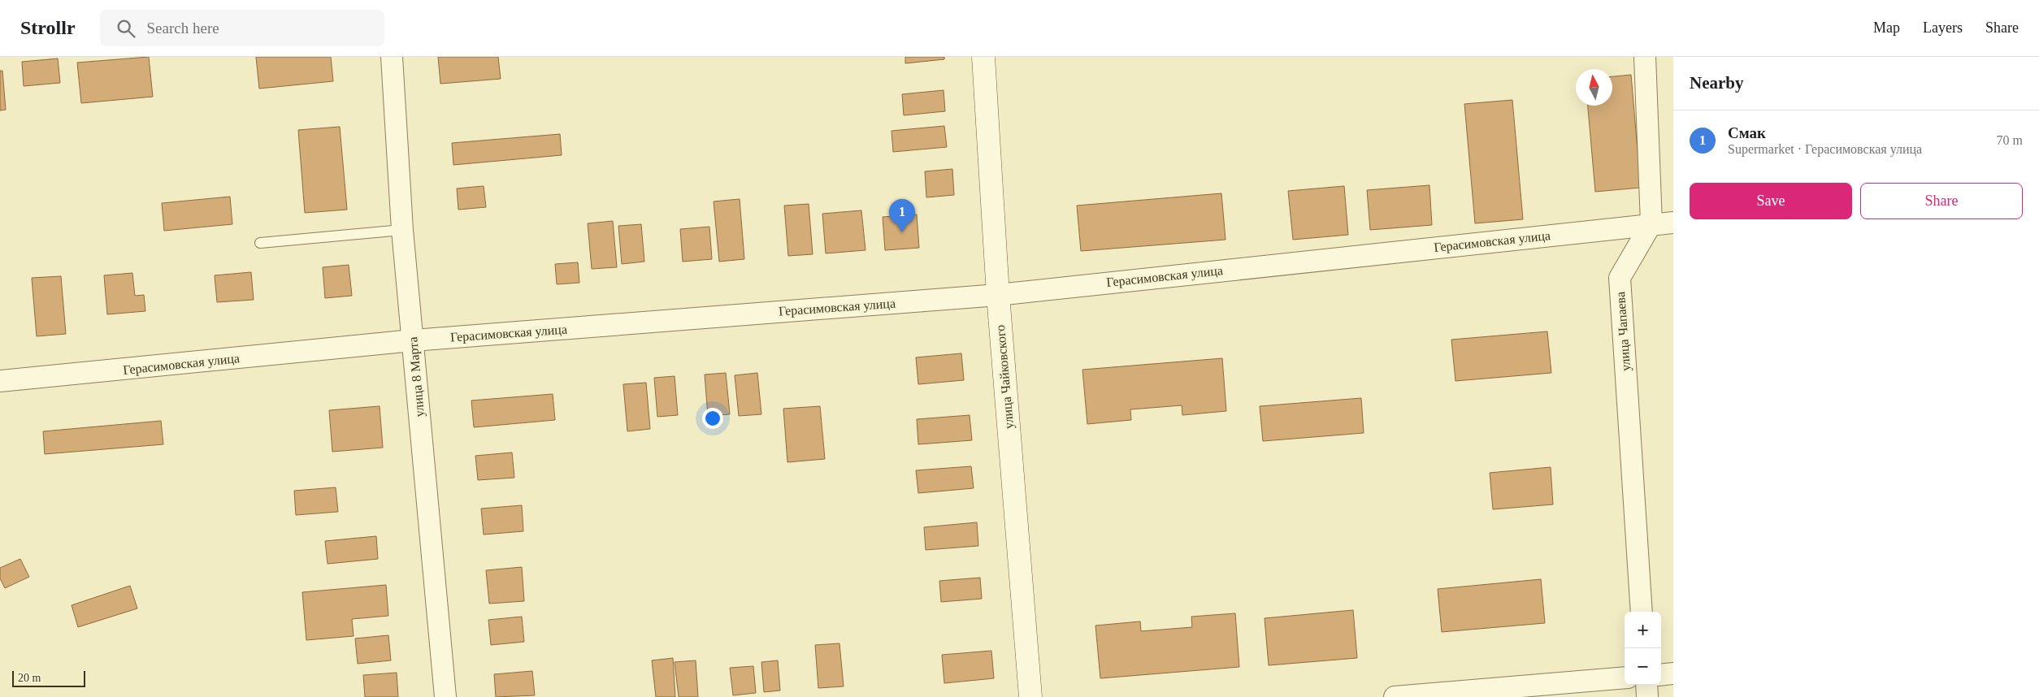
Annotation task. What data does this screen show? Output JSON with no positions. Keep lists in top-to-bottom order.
{
  "streets": {
    "street": [
      "Герасимовская улица",
      "улица Чапаева",
      "улица 8 Марта",
      "улица Чайковского"
    ]
  },
  "crossings": [
    ["Герасимовская улица", "улица Чапаева"],
    ["Герасимовская улица", "улица 8 Марта"],
    ["Герасимовская улица", "улица Чайковского"]
  ],
  "scale_bar": "20 m",
  "north": "top",
  "page": {
    "header": "Strollr",
    "search": "Search here",
    "nav": ["Map", "Layers", "Share"],
    "heading": "Nearby",
    "list": [
      {
        "mark": "1",
        "name": "Смак",
        "note": "Supermarket · Герасимовская улица",
        "value": "70 m"
      }
    ],
    "buttons": ["Save", "Share"],
    "pins": "1",
    "map_buttons": ["+", "−"],
    "scale": "20 m"
  }
}
